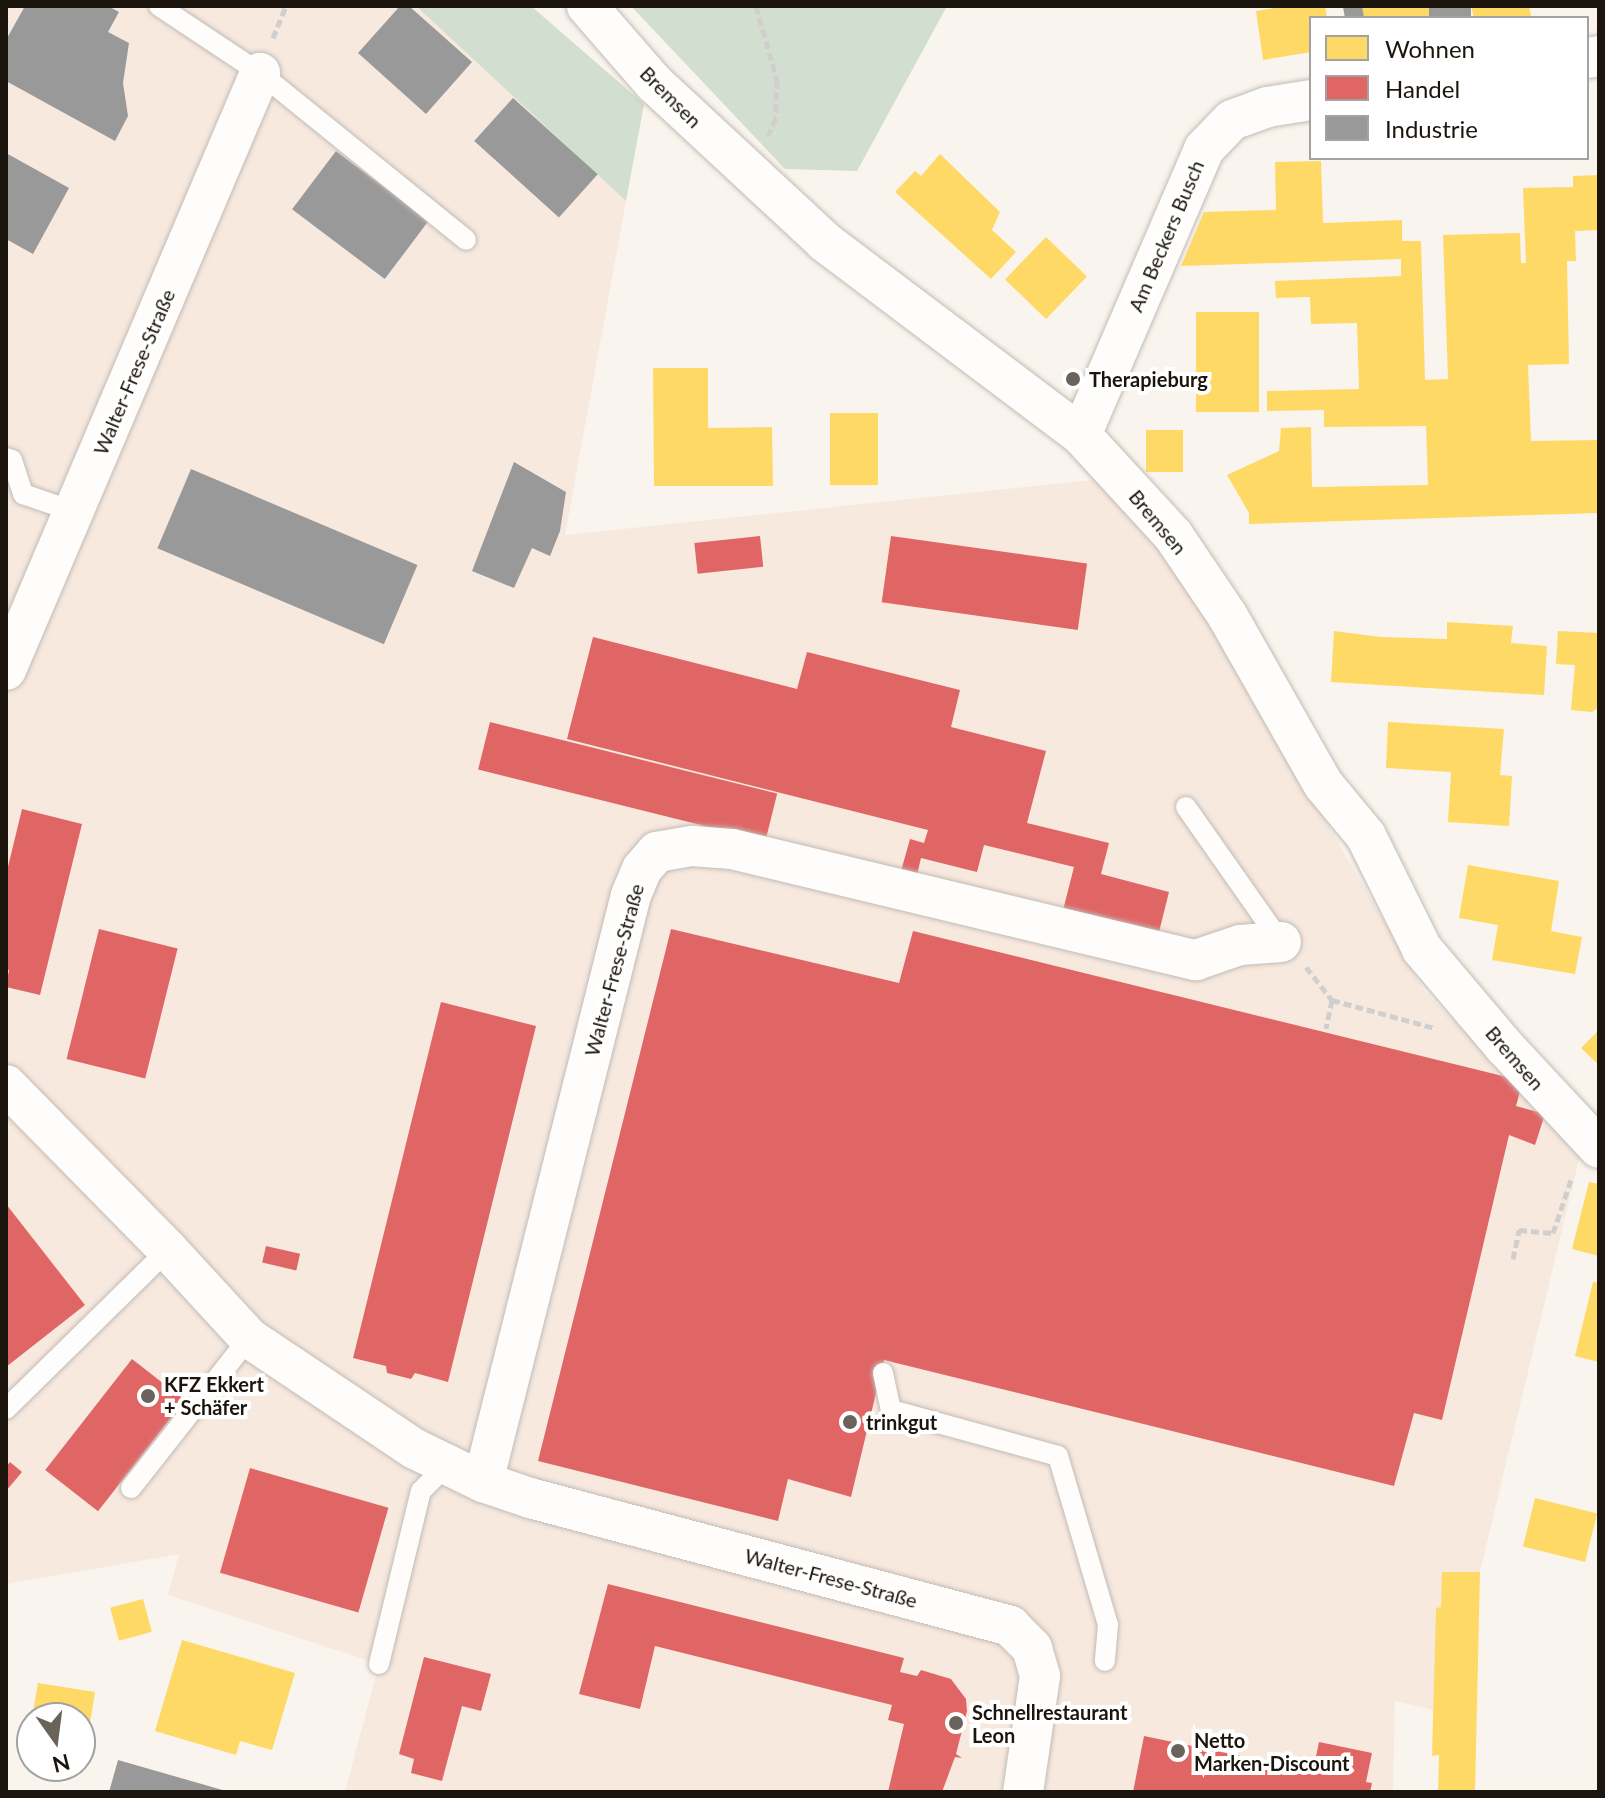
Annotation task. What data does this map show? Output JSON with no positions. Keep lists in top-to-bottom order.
{
  "streets": {
    "street": ["Bremsen", "Am Beckers Busch", "Walter-Frese-Straße"]
  },
  "crossings": [
    ["Bremsen", "Am Beckers Busch"]
  ],
  "places": [
    "Therapieburg",
    "KFZ Ekkert + Schäfer",
    "trinkgut",
    "Schnellrestaurant Leon",
    "Netto Marken-Discount"
  ],
  "legend": ["Wohnen", "Handel", "Industrie"],
  "north": "bottom"
}
